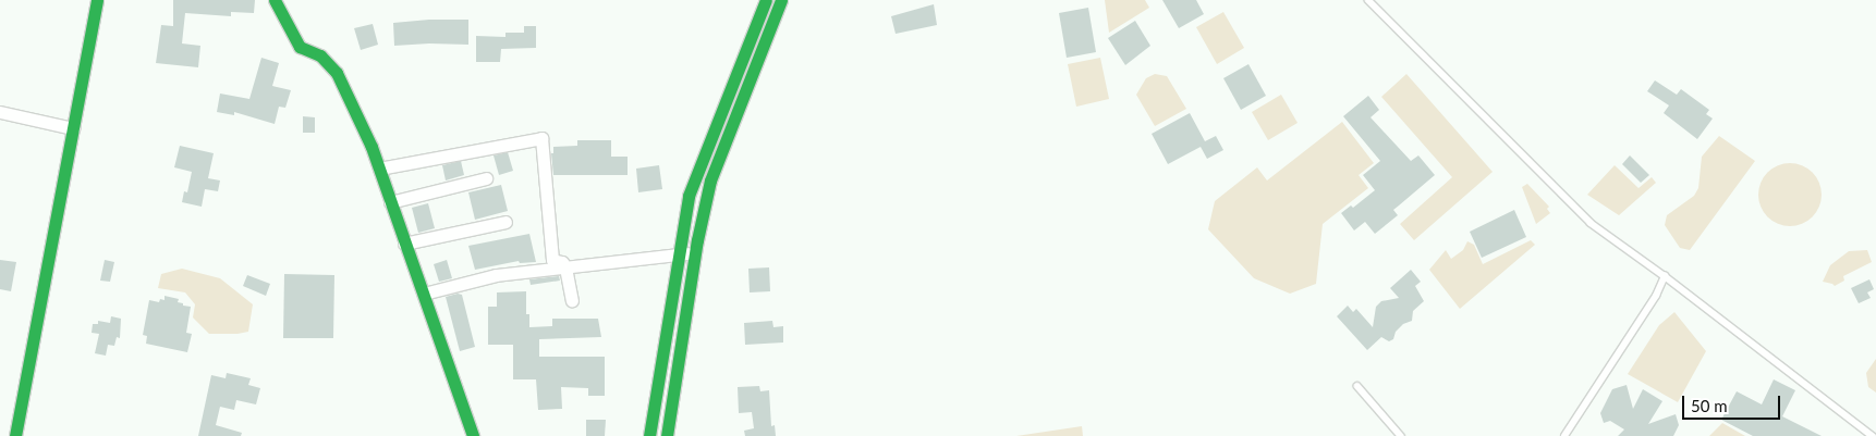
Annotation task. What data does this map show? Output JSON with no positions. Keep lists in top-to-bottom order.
{
  "scale_bar": "50 m"
}
